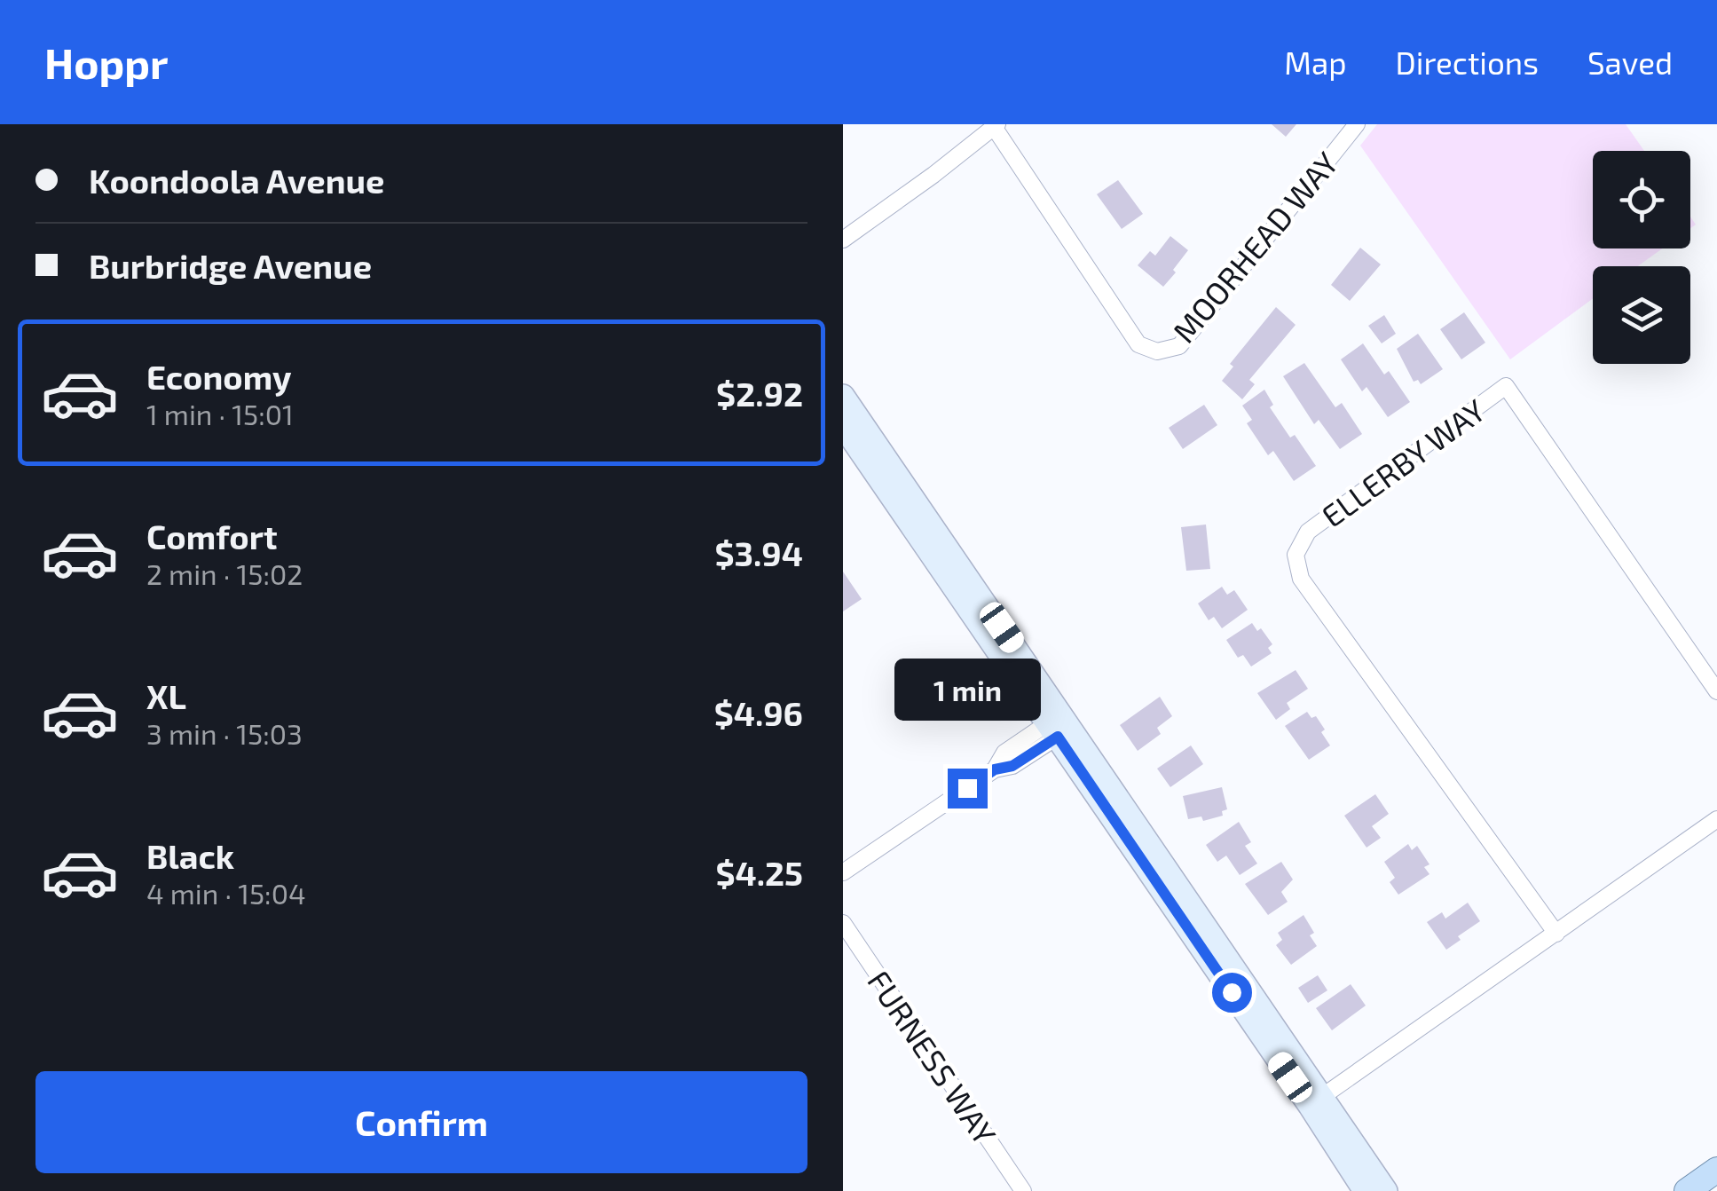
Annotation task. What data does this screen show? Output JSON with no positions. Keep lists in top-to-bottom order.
{
  "streets": {
    "street": ["MOORHEAD WAY", "ELLERBY WAY", "FURNESS WAY"]
  },
  "page": {
    "header": "Hoppr",
    "nav": ["Map", "Directions", "Saved"],
    "banner": ["Koondoola Avenue", "Burbridge Avenue"],
    "list": [
      {
        "name": "Economy",
        "note": "1 min · 15:01",
        "value": "$2.92"
      },
      {
        "name": "Comfort",
        "note": "2 min · 15:02",
        "value": "$3.94"
      },
      {
        "name": "XL",
        "note": "3 min · 15:03",
        "value": "$4.96"
      },
      {
        "name": "Black",
        "note": "4 min · 15:04",
        "value": "$4.25"
      }
    ],
    "bubble": "1 min",
    "buttons": "Confirm"
  }
}
